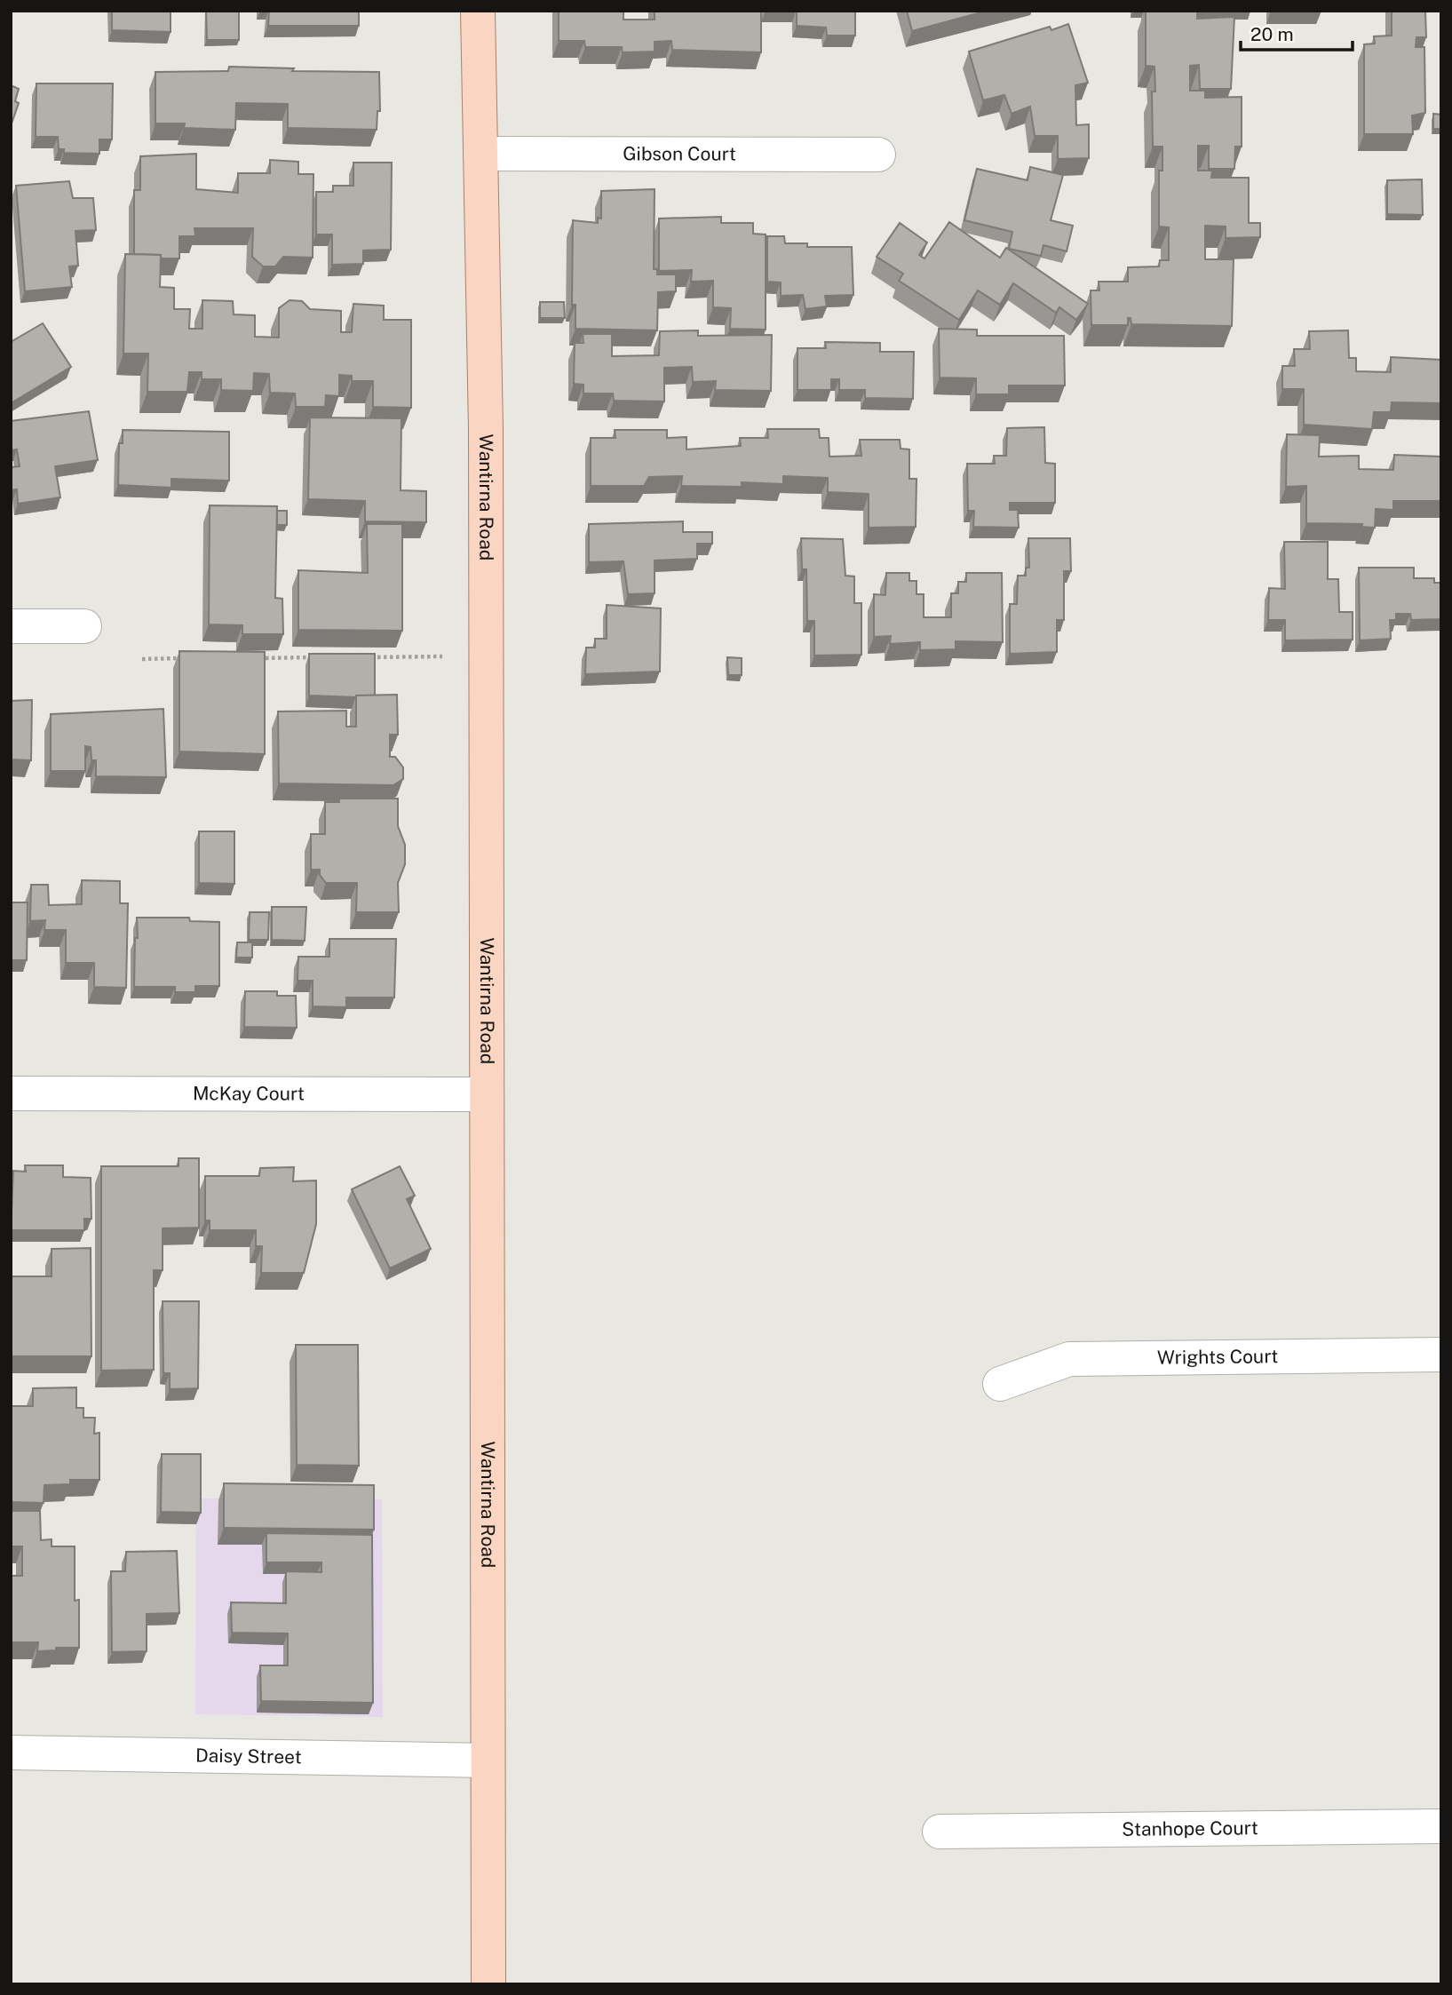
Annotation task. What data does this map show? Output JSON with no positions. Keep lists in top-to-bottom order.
{
  "streets": {
    "main road": ["Wantirna Road"],
    "street": [
      "Gibson Court",
      "McKay Court",
      "Wrights Court",
      "Daisy Street",
      "Stanhope Court"
    ]
  },
  "crossings": [
    ["Gibson Court", "Wantirna Road"],
    ["Wantirna Road", "McKay Court"],
    ["Wantirna Road", "Daisy Street"]
  ],
  "scale_bar": "20 m"
}
